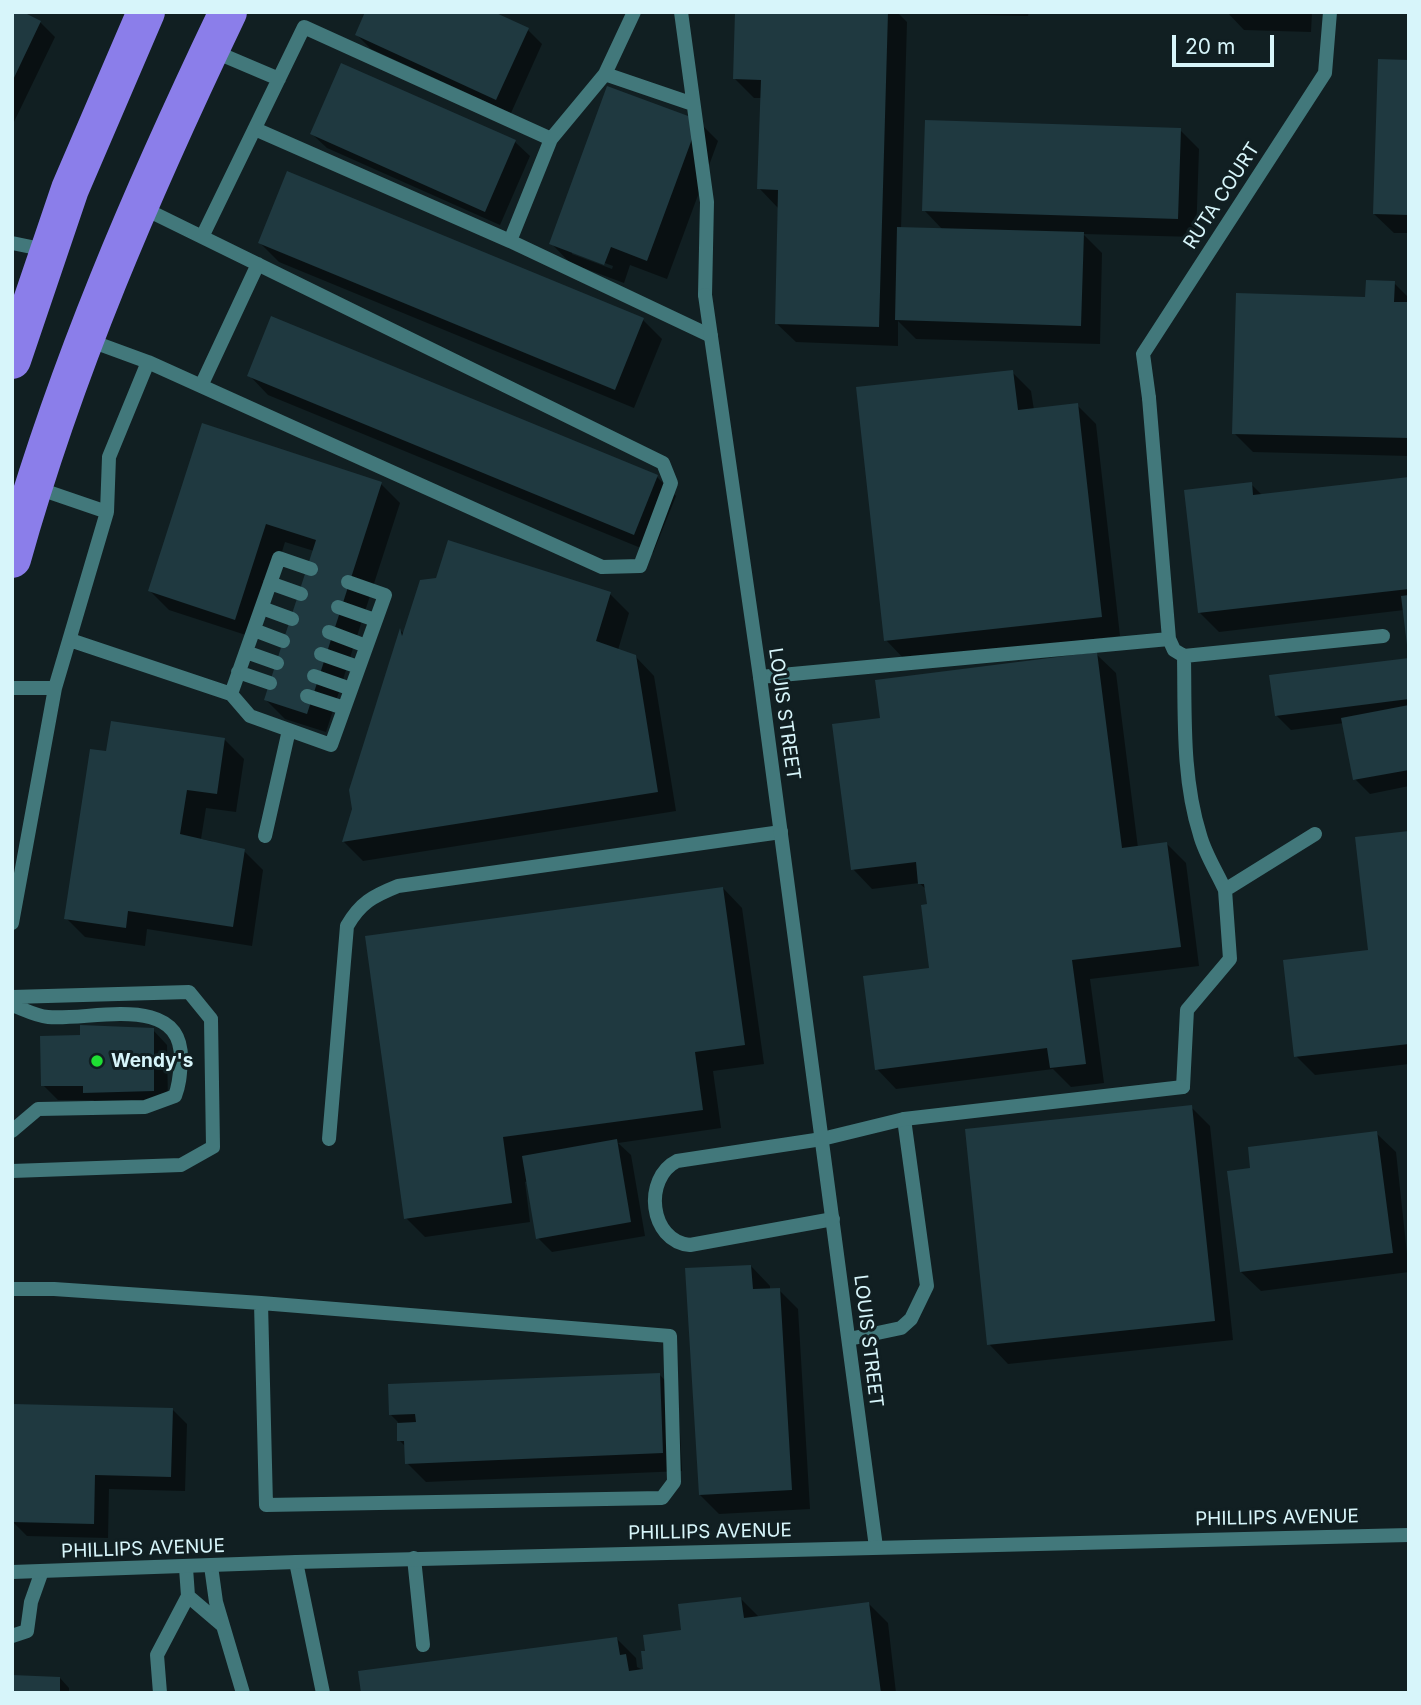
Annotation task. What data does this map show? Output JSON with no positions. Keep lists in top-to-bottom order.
{
  "streets": {
    "street": ["RUTA COURT", "LOUIS STREET", "PHILLIPS AVENUE"]
  },
  "crossings": [
    ["LOUIS STREET", "PHILLIPS AVENUE"]
  ],
  "places": ["Wendy's"],
  "scale_bar": "20 m"
}
